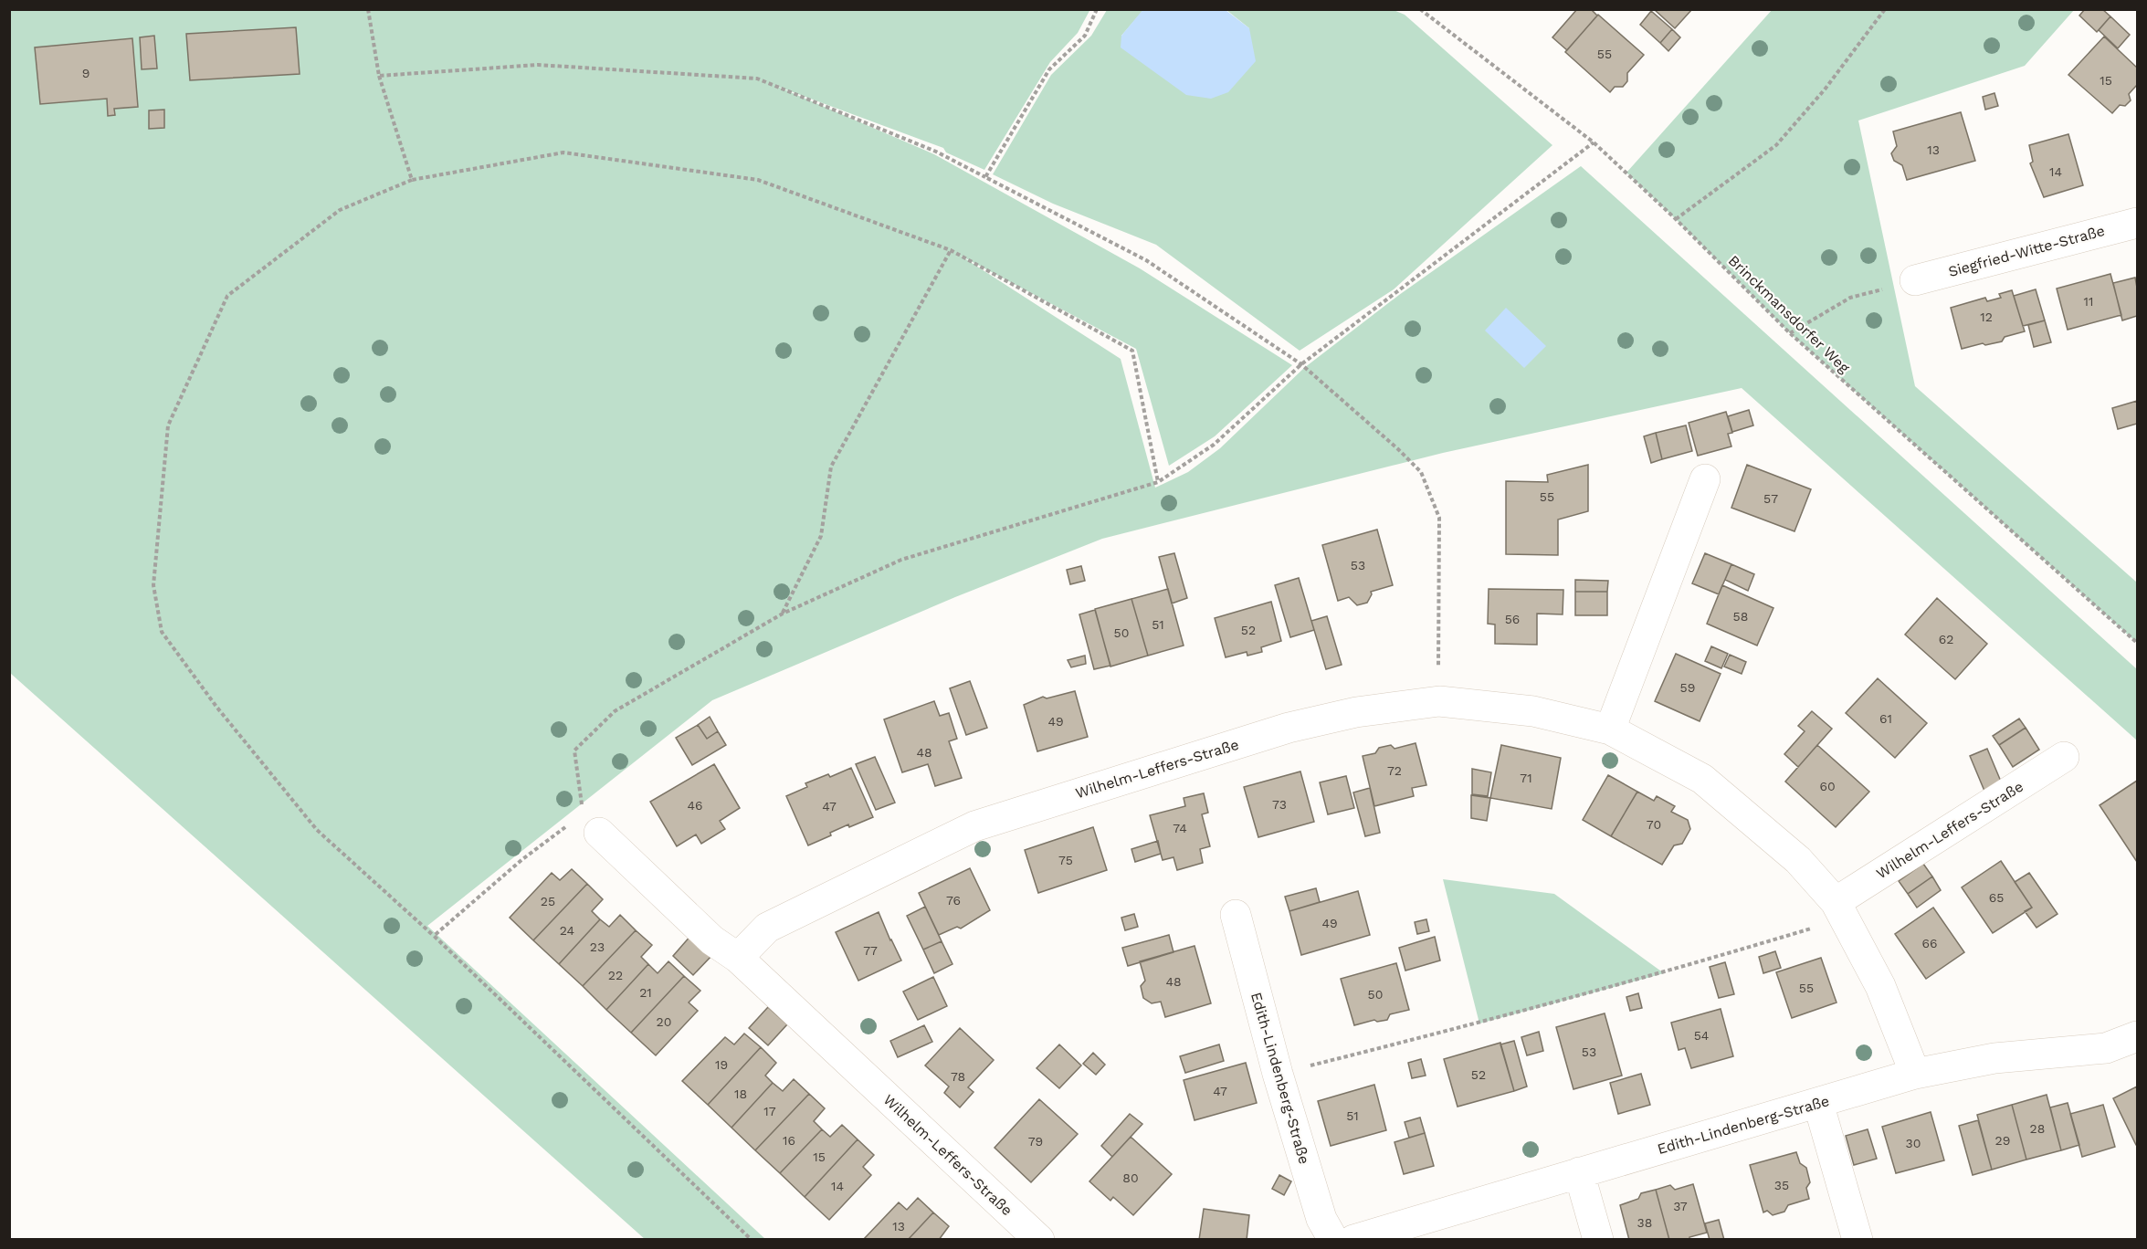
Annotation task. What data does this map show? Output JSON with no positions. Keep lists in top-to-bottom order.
{
  "streets": {
    "street": ["Siegfried-Witte-Straße", "Wilhelm-Leffers-Straße", "Edith-Lindenberg-Straße"],
    "path": ["Brinckmansdorfer Weg"]
  },
  "crossings": [
    ["Wilhelm-Leffers-Straße", "Edith-Lindenberg-Straße"]
  ],
  "house_numbers": [
    "55",
    "9",
    "15",
    "13",
    "14",
    "11",
    "12",
    "55",
    "57",
    "53",
    "58",
    "56",
    "51",
    "52",
    "50",
    "62",
    "59",
    "61",
    "49",
    "48",
    "72",
    "71",
    "60",
    "73",
    "46",
    "47",
    "70",
    "74",
    "75",
    "65",
    "76",
    "25",
    "49",
    "24",
    "66",
    "23",
    "77",
    "22",
    "48",
    "55",
    "21",
    "50",
    "20",
    "54",
    "53",
    "19",
    "52",
    "78",
    "47",
    "18",
    "17",
    "51",
    "28",
    "16",
    "29",
    "79",
    "30",
    "15",
    "80",
    "35",
    "14",
    "37",
    "38",
    "13"
  ]
}
